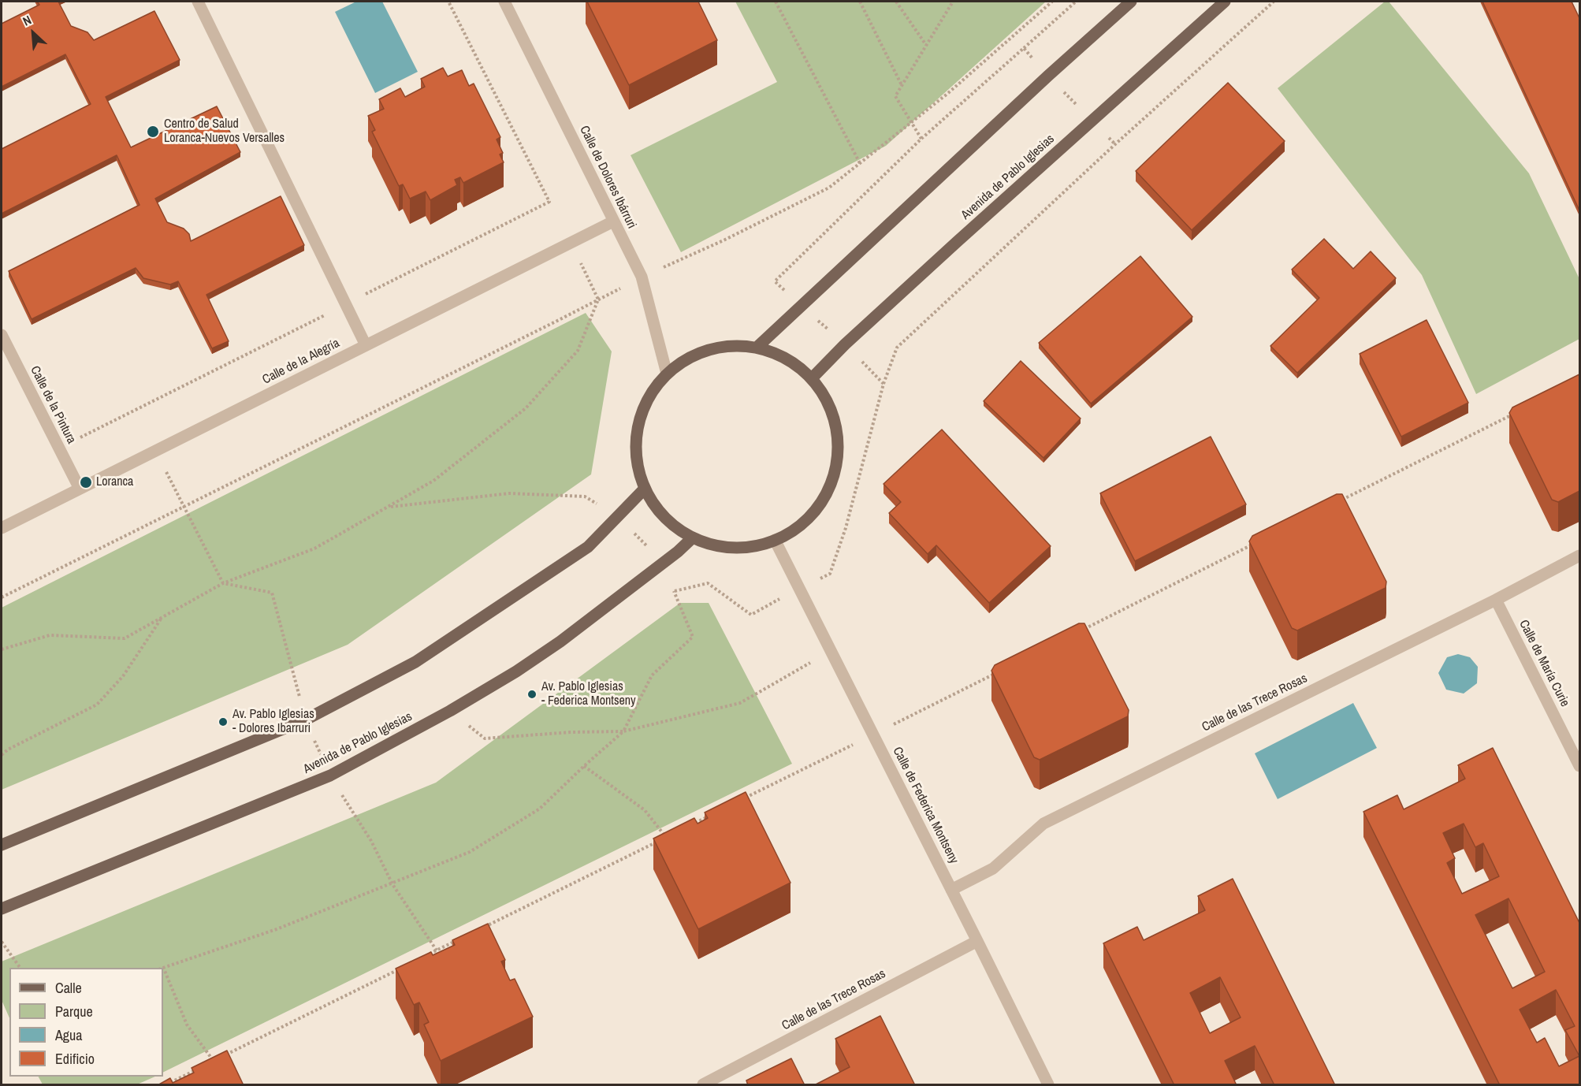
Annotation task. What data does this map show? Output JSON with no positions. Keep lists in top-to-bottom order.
{
  "streets": {
    "main road": ["Avenida de Pablo Iglesias"],
    "street": [
      "Calle de Dolores Ibárruri",
      "Calle de la Alegría",
      "Calle de la Pintura",
      "Calle de María Curie",
      "Calle de las Trece Rosas",
      "Calle de Federica Montseny"
    ]
  },
  "crossings": [
    ["Calle de Dolores Ibárruri", "Calle de la Alegría"],
    ["Calle de la Alegría", "Calle de la Pintura"],
    ["Calle de María Curie", "Calle de las Trece Rosas"],
    ["Calle de las Trece Rosas", "Calle de Federica Montseny"]
  ],
  "places": [
    "Centro de Salud Loranca-Nuevos Versalles",
    "Loranca",
    "Av. Pablo Iglesias - Federica Montseny",
    "Av. Pablo Iglesias - Dolores Ibarruri"
  ],
  "legend": [
    "Calle",
    "Parque",
    "Agua",
    "Edificio"
  ],
  "north": "top left"
}
